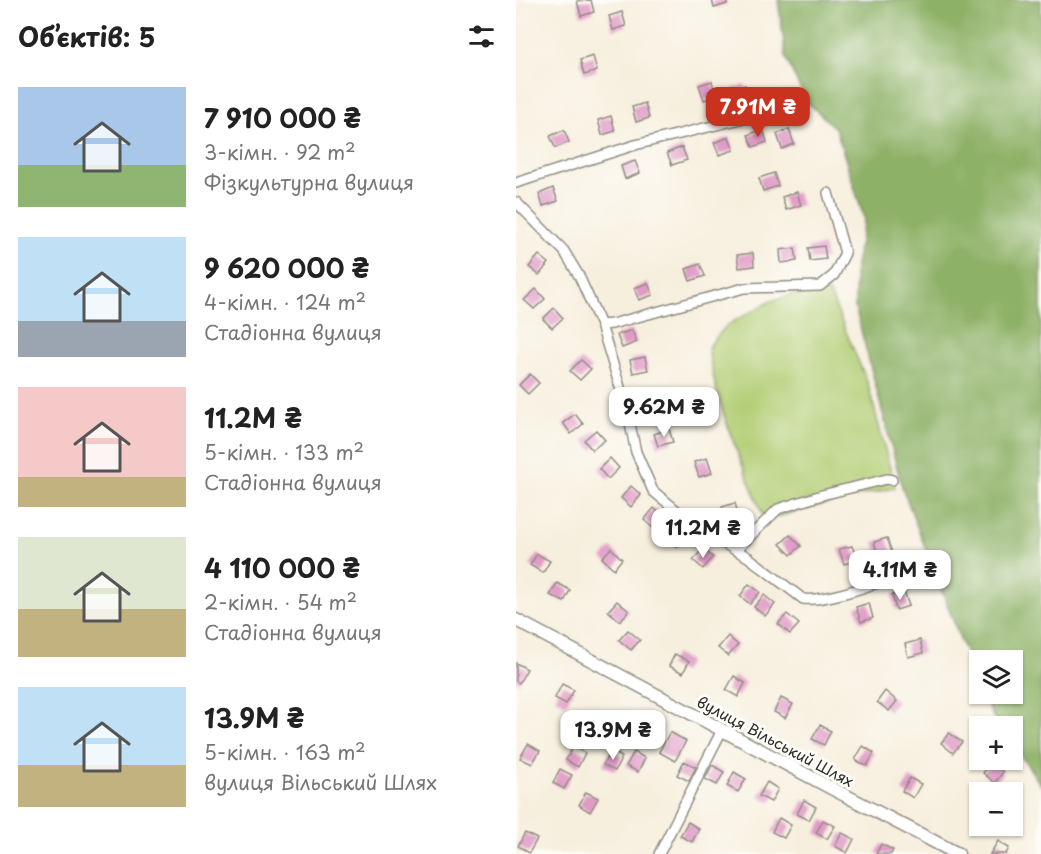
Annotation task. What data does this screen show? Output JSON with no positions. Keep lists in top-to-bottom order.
{
  "streets": {
    "street": ["вулиця Вільський Шлях"]
  },
  "page": {
    "heading": "Об’єктів: 5",
    "list": [
      {
        "name": "7 910 000 ₴",
        "note": "3-кімн. · 92 m² · Фізкультурна вулиця"
      },
      {
        "name": "9 620 000 ₴",
        "note": "4-кімн. · 124 m² · Стадіонна вулиця"
      },
      {
        "name": "11.2M ₴",
        "note": "5-кімн. · 133 m² · Стадіонна вулиця"
      },
      {
        "name": "4 110 000 ₴",
        "note": "2-кімн. · 54 m² · Стадіонна вулиця"
      },
      {
        "name": "13.9M ₴",
        "note": "5-кімн. · 163 m² · вулиця Вільський Шлях"
      }
    ],
    "price": [
      "7.91M ₴",
      "9.62M ₴",
      "11.2M ₴",
      "4.11M ₴",
      "13.9M ₴"
    ],
    "map_buttons": ["+", "−"]
  }
}
